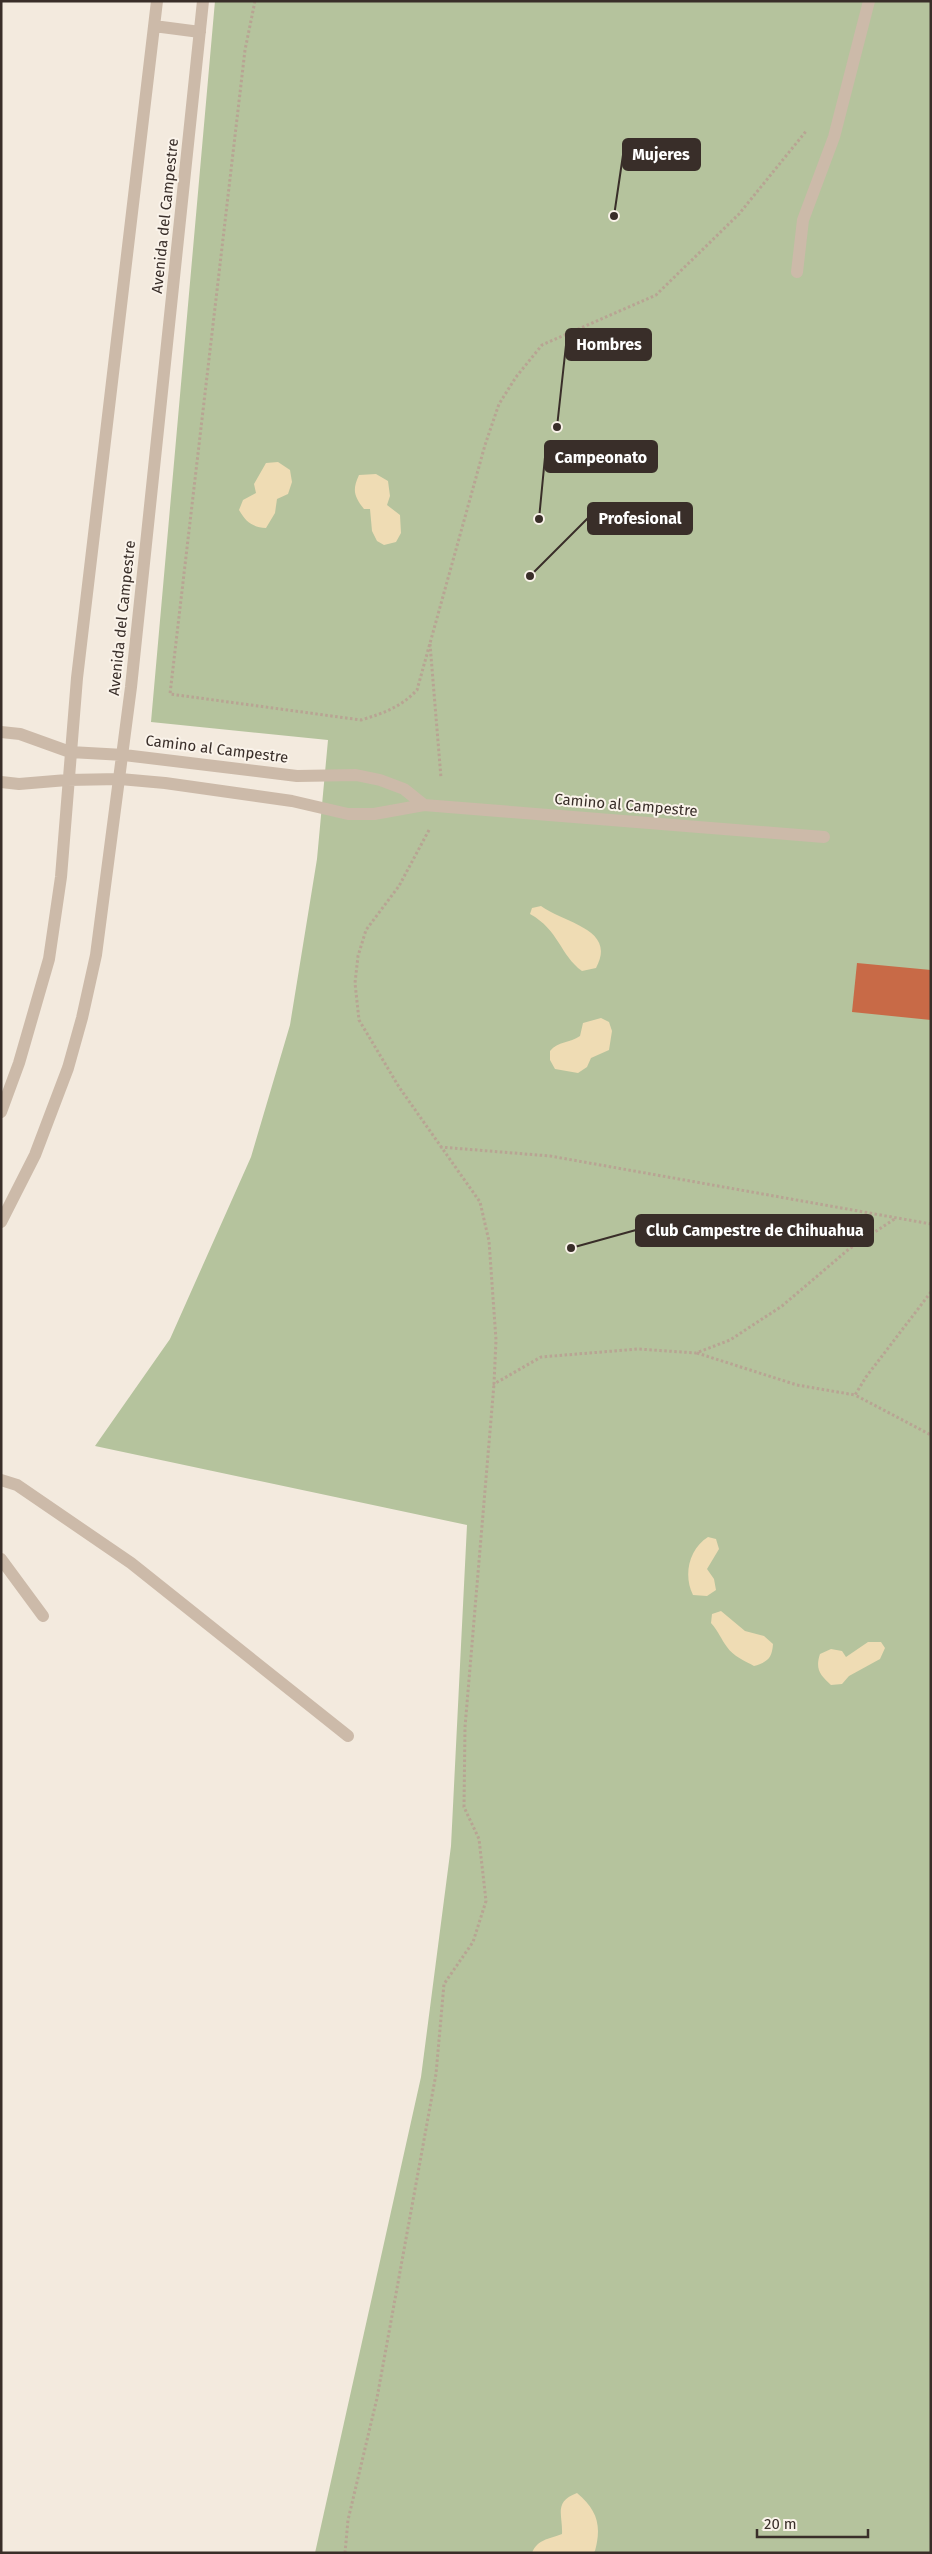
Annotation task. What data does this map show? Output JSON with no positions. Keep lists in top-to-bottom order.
{
  "streets": {
    "street": ["Avenida del Campestre", "Camino al Campestre"]
  },
  "crossings": [
    ["Avenida del Campestre", "Camino al Campestre"]
  ],
  "places": [
    "Mujeres",
    "Hombres",
    "Campeonato",
    "Profesional",
    "Club Campestre de Chihuahua"
  ],
  "scale_bar": "20 m"
}
